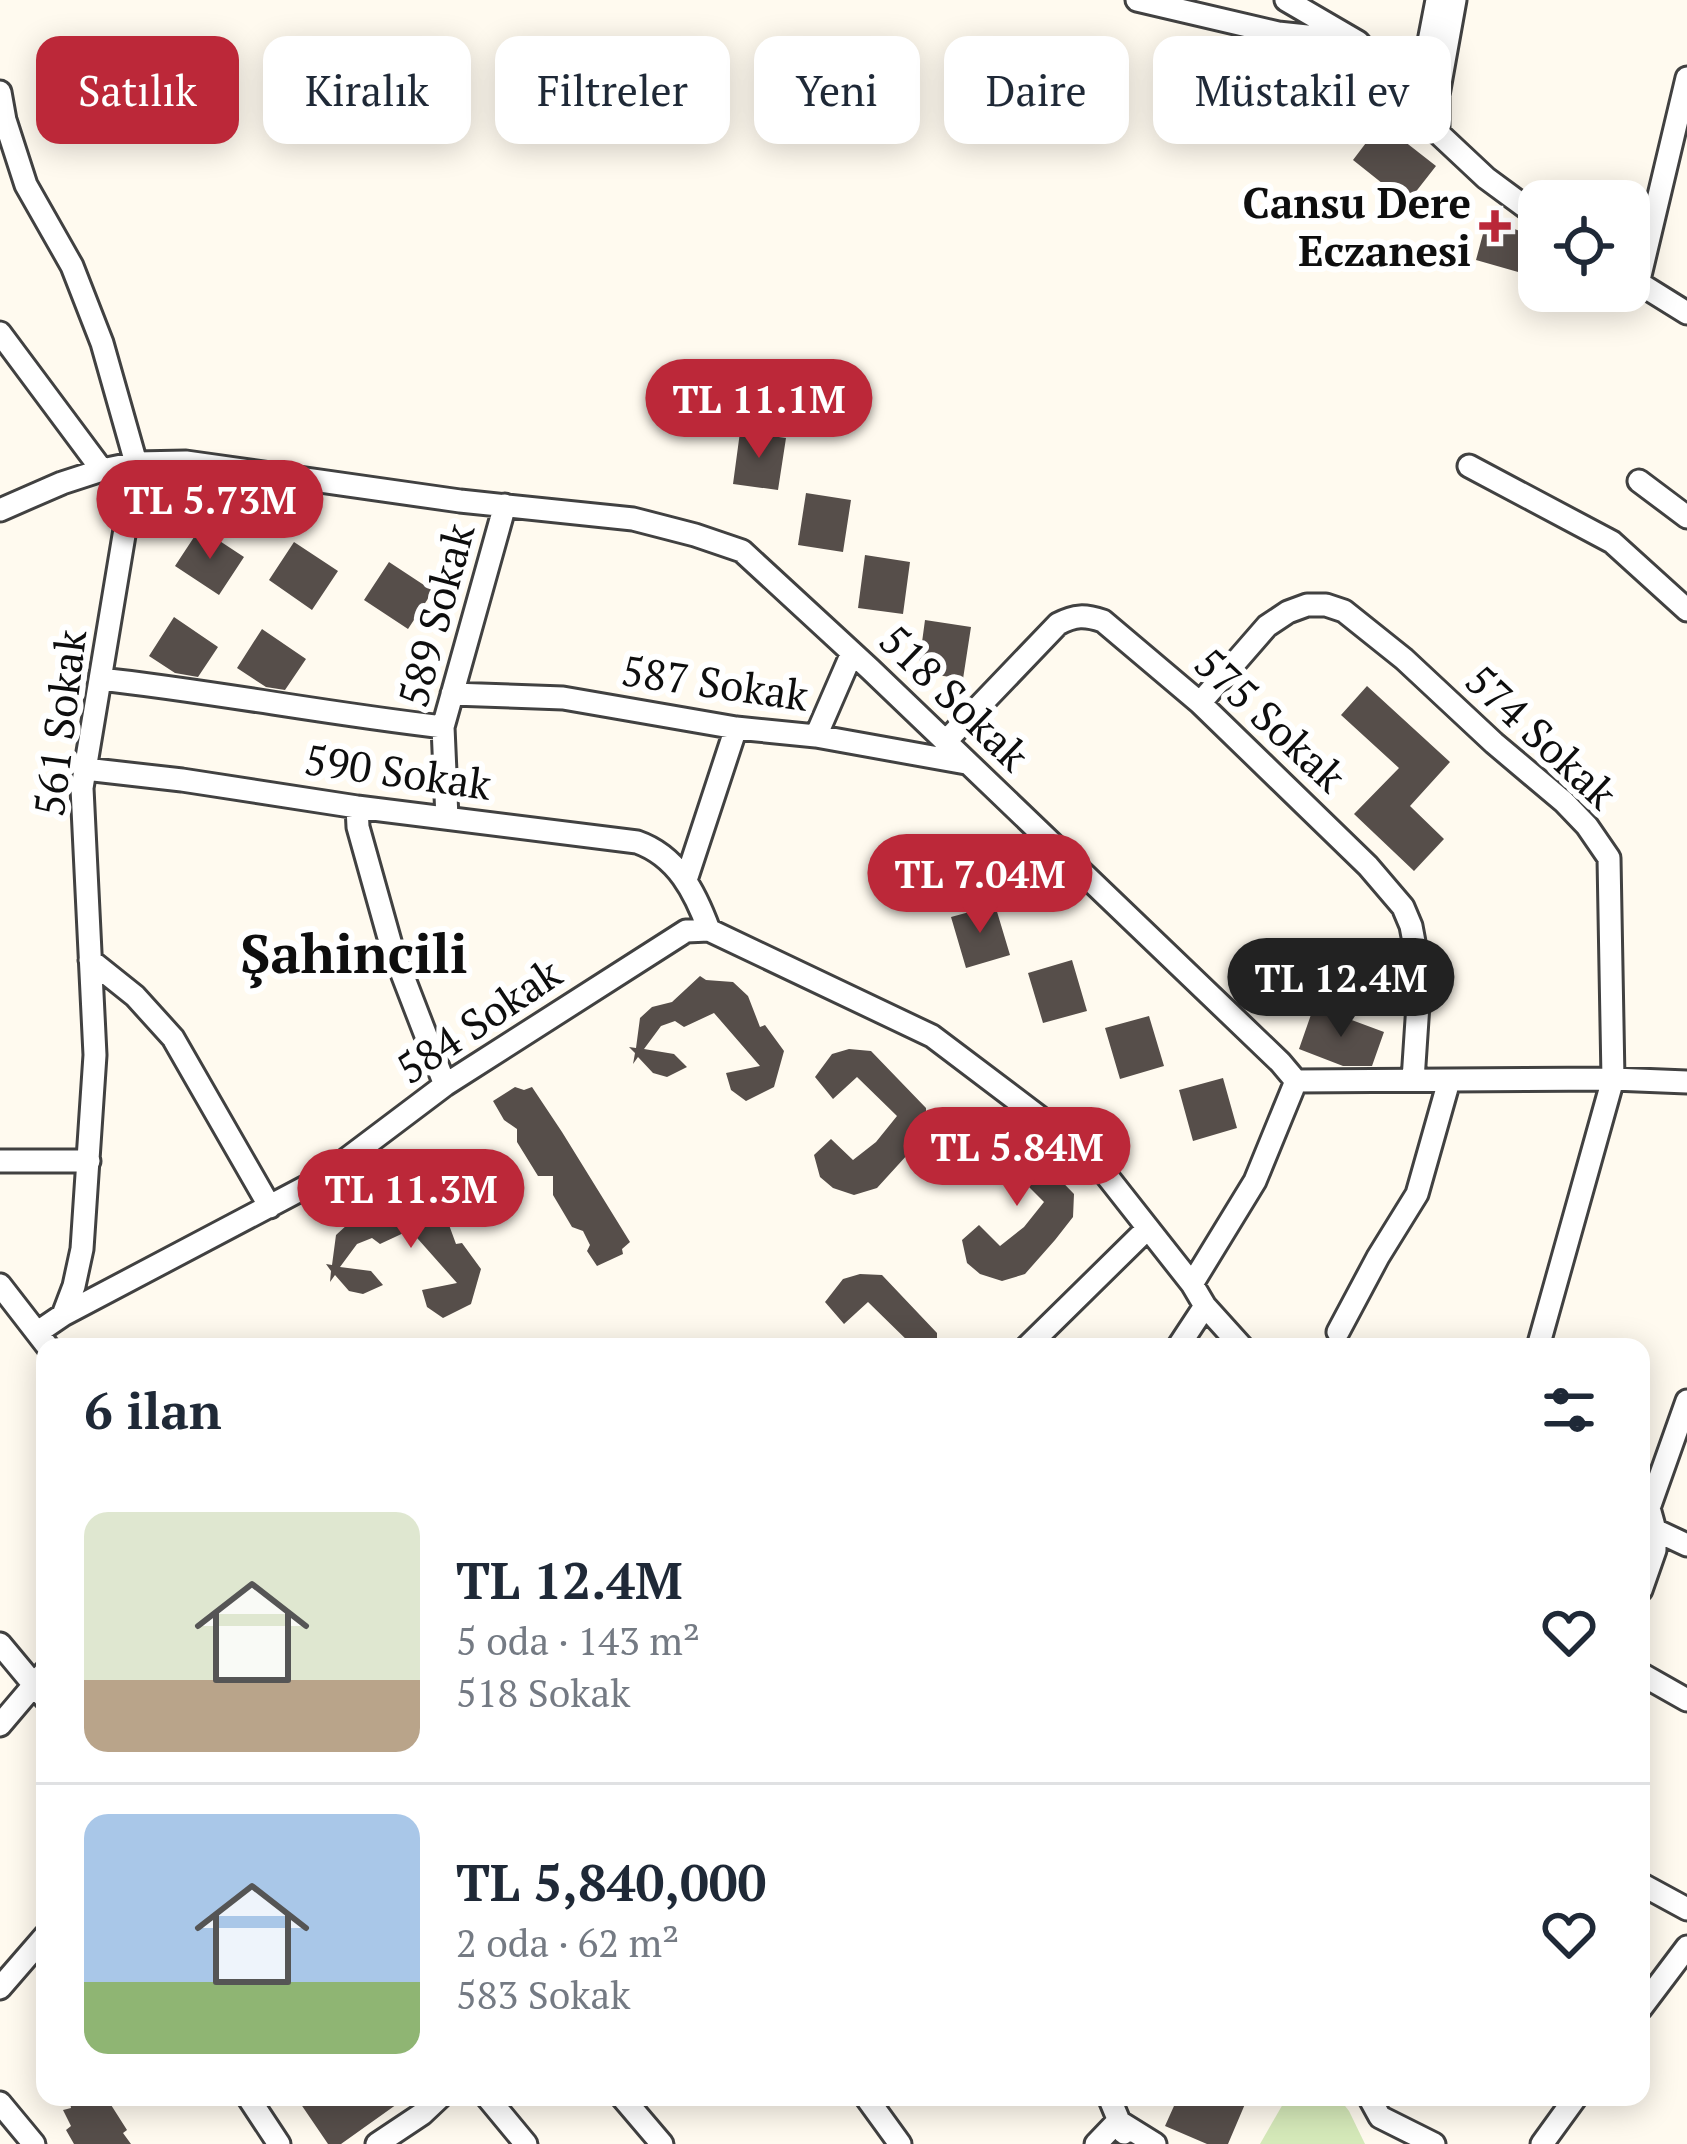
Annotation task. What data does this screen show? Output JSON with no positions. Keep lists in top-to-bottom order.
{
  "streets": {
    "street": [
      "589 Sokak",
      "587 Sokak",
      "518 Sokak",
      "575 Sokak",
      "561 Sokak",
      "574 Sokak",
      "590 Sokak",
      "584 Sokak"
    ]
  },
  "crossings": [
    ["589 Sokak", "587 Sokak"],
    ["589 Sokak", "518 Sokak"],
    ["589 Sokak", "590 Sokak"],
    ["587 Sokak", "518 Sokak"],
    ["518 Sokak", "575 Sokak"],
    ["575 Sokak", "574 Sokak"],
    ["561 Sokak", "590 Sokak"],
    ["561 Sokak", "584 Sokak"]
  ],
  "districts": ["Şahincili"],
  "places": {
    "health": ["Cansu Dere Eczanesi"]
  },
  "page": {
    "chip": [
      "Satılık",
      "Kiralık",
      "Filtreler",
      "Yeni",
      "Daire",
      "Müstakil ev"
    ],
    "price": [
      "TL 11.1M",
      "TL 5.73M",
      "TL 7.04M",
      "TL 12.4M",
      "TL 5.84M",
      "TL 11.3M"
    ],
    "heading": "6 ilan",
    "list": [
      {
        "name": "TL 12.4M",
        "note": "5 oda · 143 m² · 518 Sokak"
      },
      {
        "name": "TL 5,840,000",
        "note": "2 oda · 62 m² · 583 Sokak"
      }
    ]
  }
}
